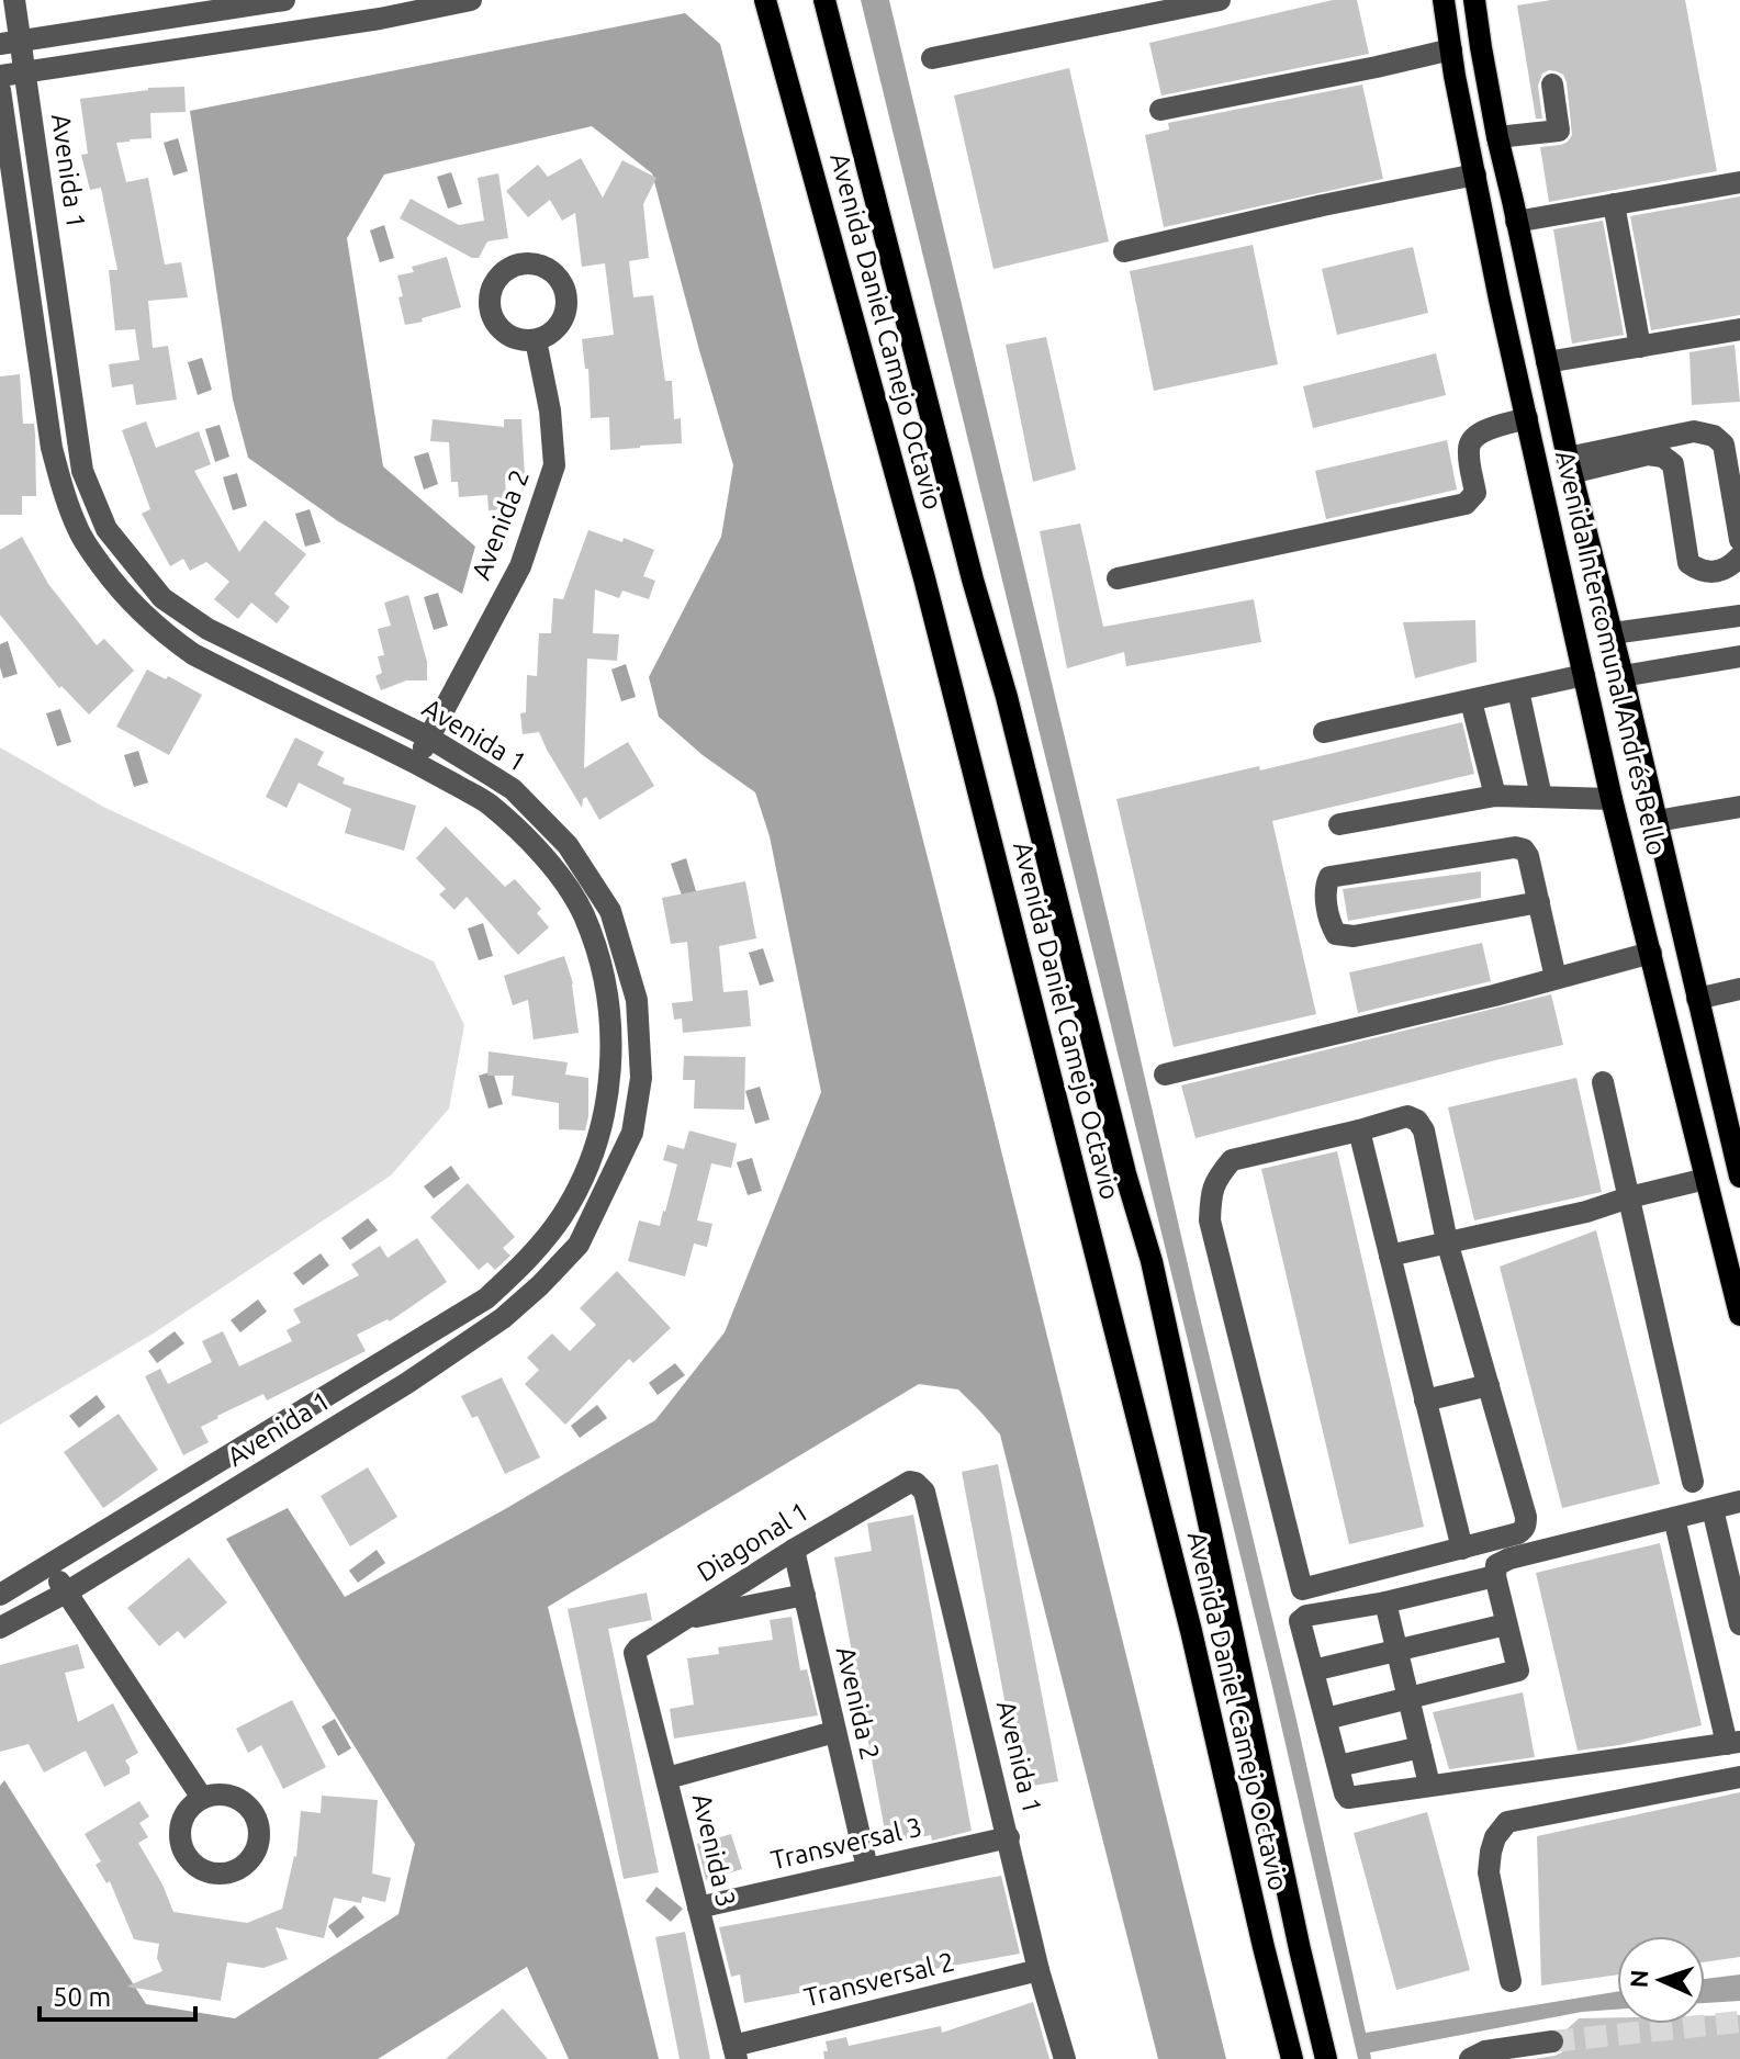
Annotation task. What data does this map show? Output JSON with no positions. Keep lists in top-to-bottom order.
{
  "streets": {
    "main road": ["Avenida Daniel Camejo Octavio", "Avenida Intercomunal Andrés Bello"],
    "street": [
      "Avenida 1",
      "Avenida 2",
      "Diagonal 1",
      "Transversal 3",
      "Avenida 3",
      "Transversal 2"
    ]
  },
  "crossings": [
    ["Avenida 1", "Avenida 2"],
    ["Avenida 1", "Diagonal 1"],
    ["Avenida 1", "Transversal 3"],
    ["Avenida 1", "Transversal 2"],
    ["Avenida 2", "Diagonal 1"],
    ["Avenida 2", "Transversal 3"],
    ["Diagonal 1", "Avenida 3"],
    ["Transversal 3", "Avenida 3"],
    ["Avenida 3", "Transversal 2"]
  ],
  "scale_bar": "50 m",
  "north": "left"
}
